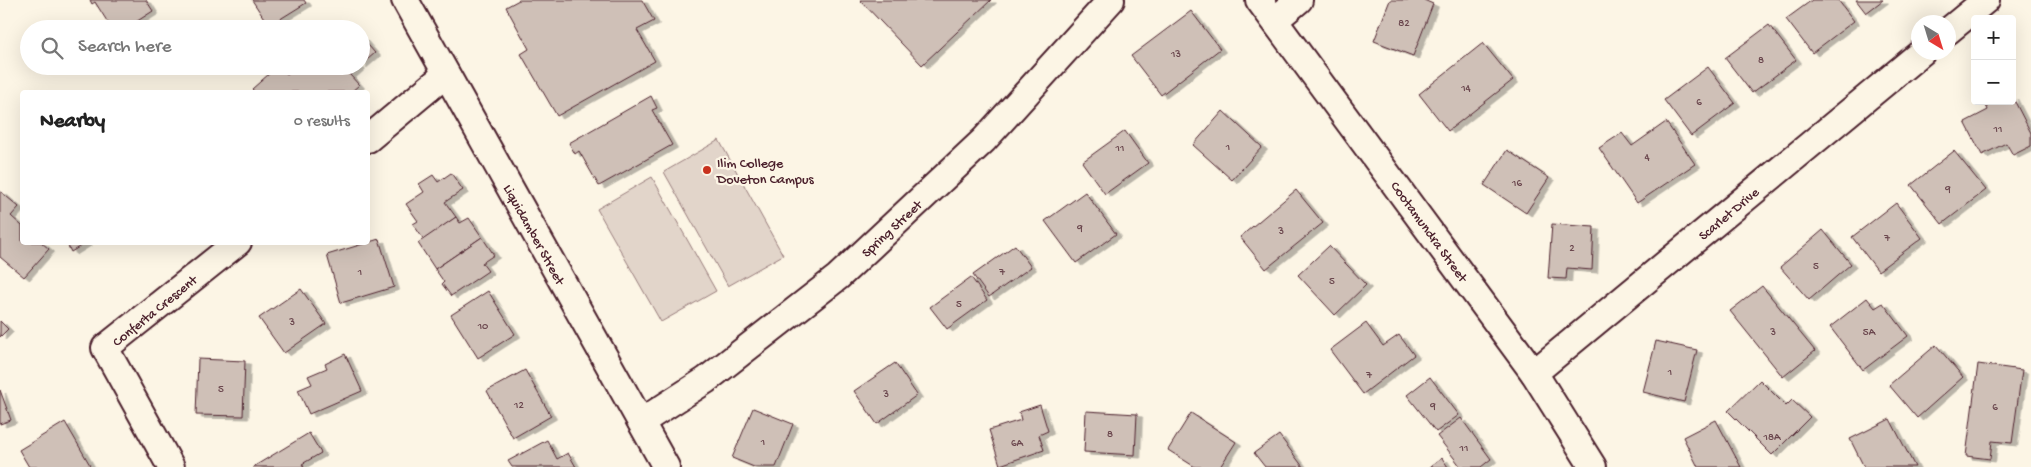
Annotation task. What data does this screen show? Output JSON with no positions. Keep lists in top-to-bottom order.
{
  "streets": {
    "street": [
      "Scarlet Drive",
      "Spring Street",
      "Cootamundra Street",
      "Liquidamber Street",
      "Conferta Crescent"
    ]
  },
  "crossings": [
    ["Scarlet Drive", "Cootamundra Street"],
    ["Spring Street", "Liquidamber Street"]
  ],
  "places": ["Ilim College Doveton Campus"],
  "house_numbers": [
    "82",
    "13",
    "8",
    "14",
    "6",
    "11",
    "1",
    "11",
    "4",
    "16",
    "9",
    "9",
    "3",
    "7",
    "2",
    "5",
    "1",
    "7",
    "5",
    "5",
    "3",
    "10",
    "3",
    "5A",
    "1",
    "7",
    "5",
    "3",
    "12",
    "9",
    "6",
    "8",
    "18A",
    "1",
    "6A",
    "11"
  ],
  "north": "bottom right",
  "page": {
    "map_buttons": ["+", "−"],
    "search": "Search here",
    "heading": ["Nearby", "0 results"]
  }
}
